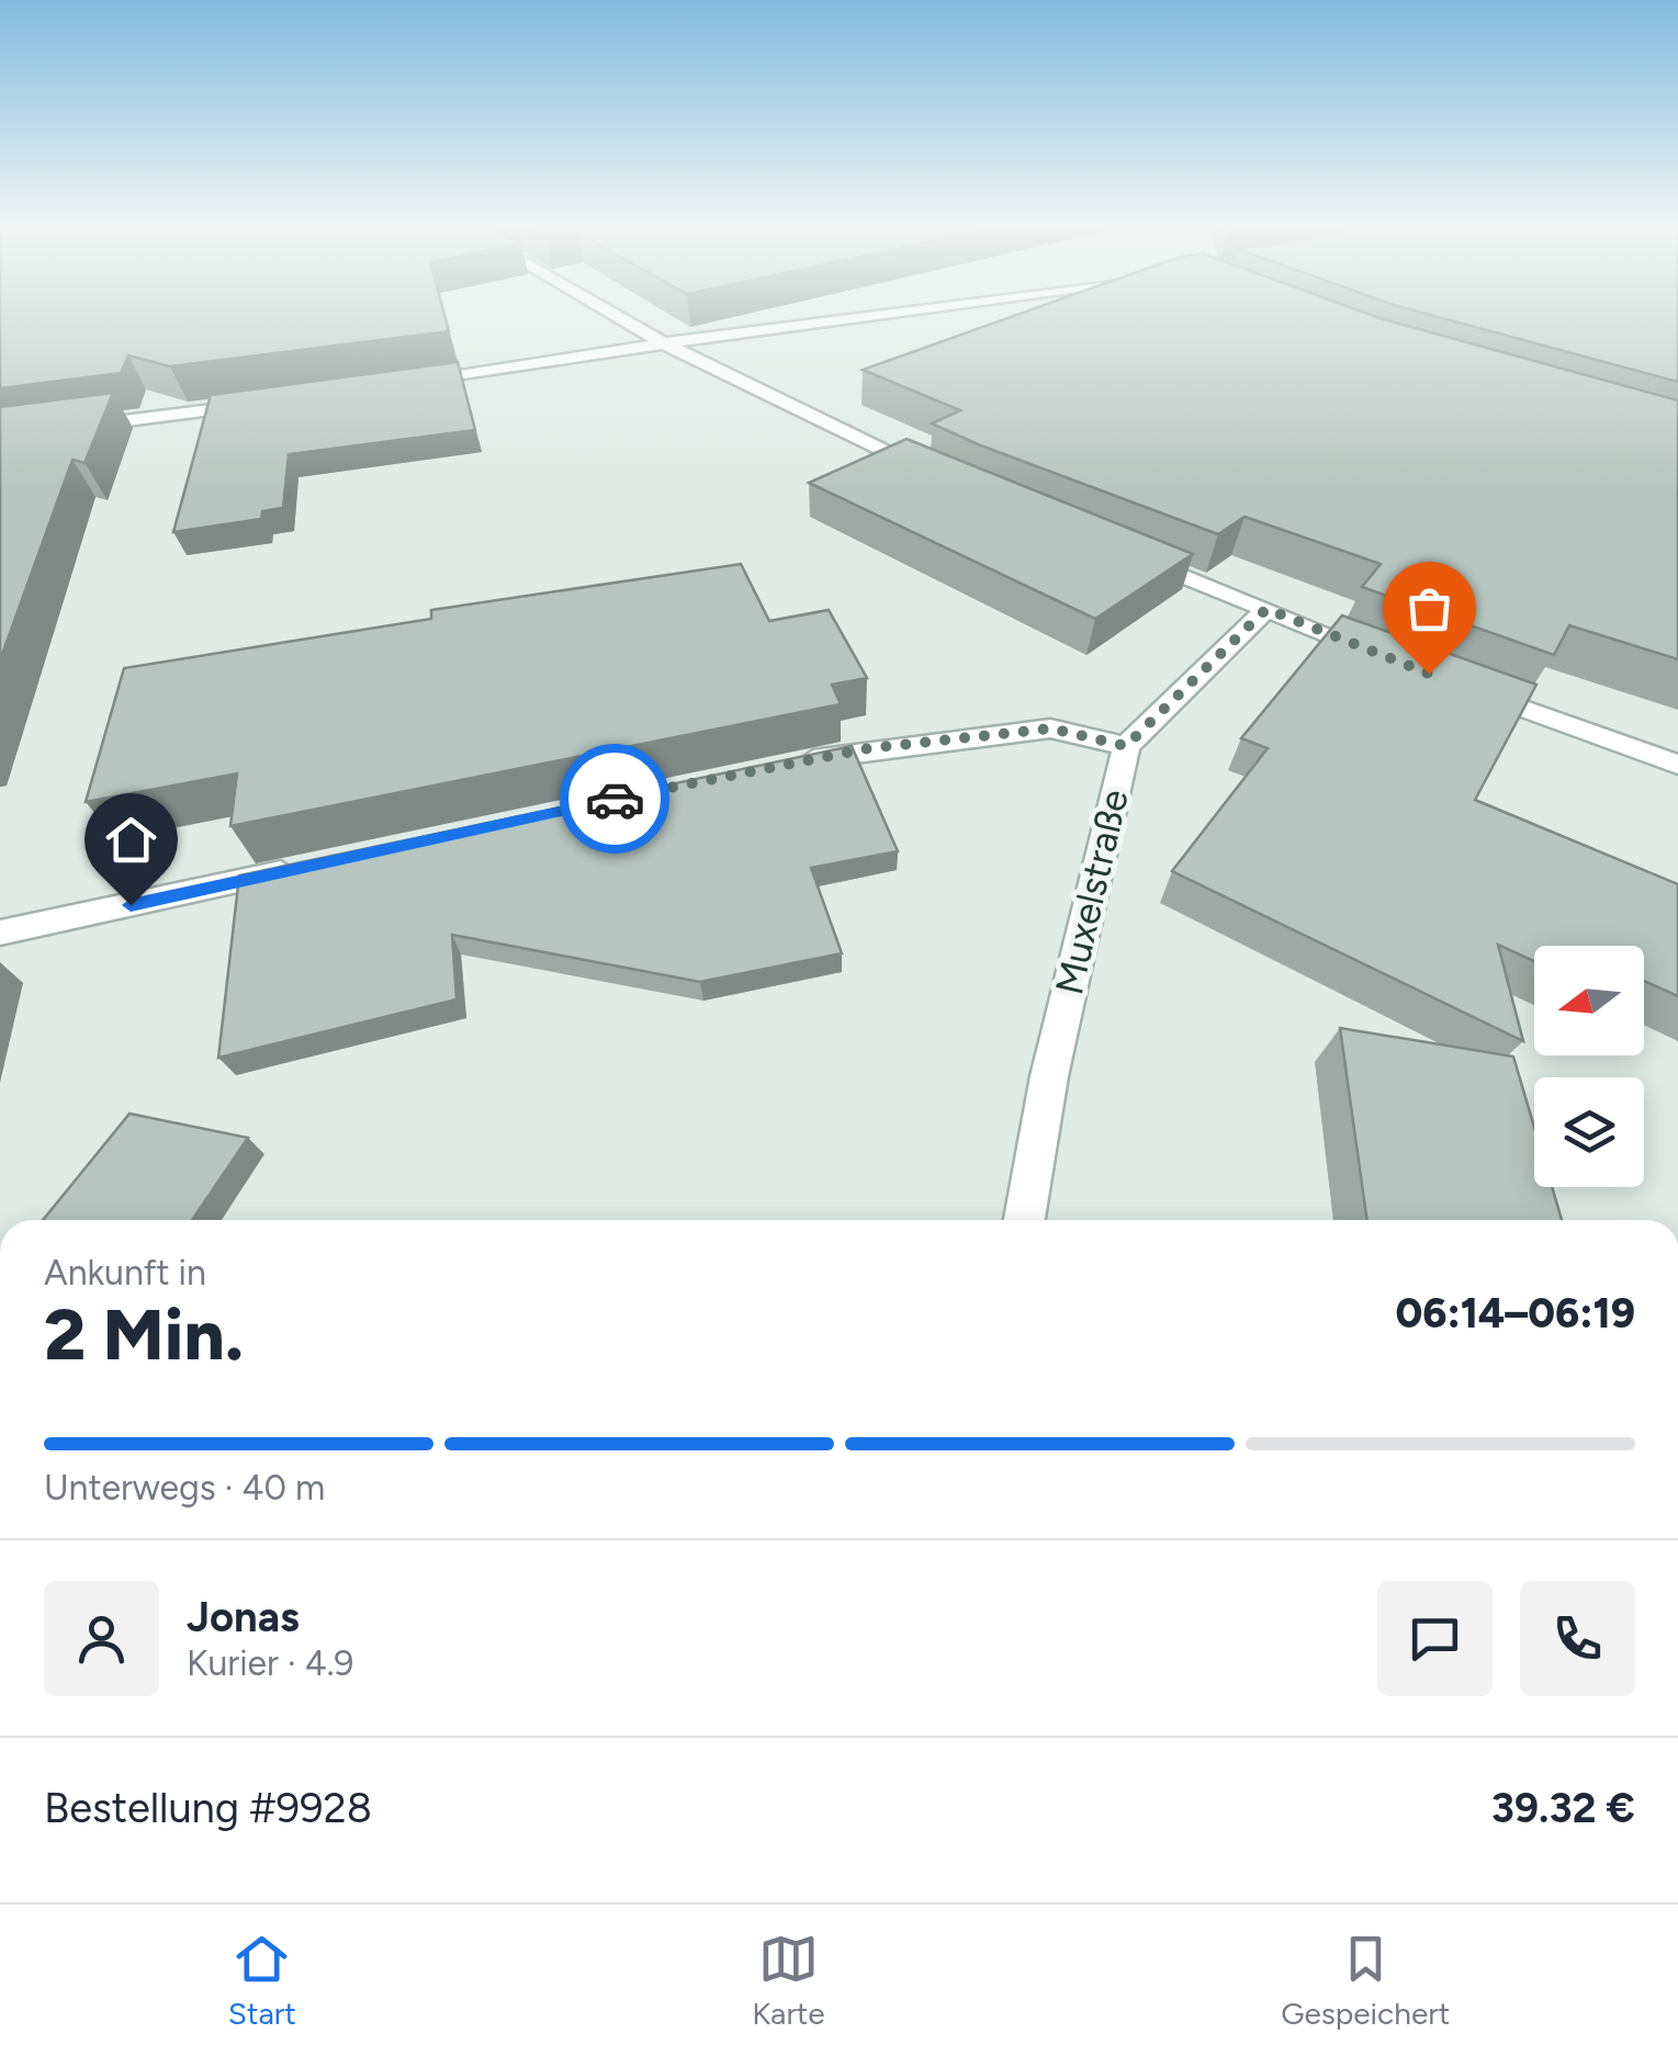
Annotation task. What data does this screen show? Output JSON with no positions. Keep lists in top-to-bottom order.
{
  "streets": {
    "street": ["Muxelstraße"]
  },
  "north": "left",
  "page": {
    "heading": ["2 Min.", "Ankunft in", "06:14–06:19"],
    "panel": [
      "Jonas",
      "Kurier · 4.9",
      "Bestellung #9928",
      "39.32 €"
    ],
    "bar": "Unterwegs · 40 m",
    "tabs": ["Start", "Karte", "Gespeichert"]
  }
}
